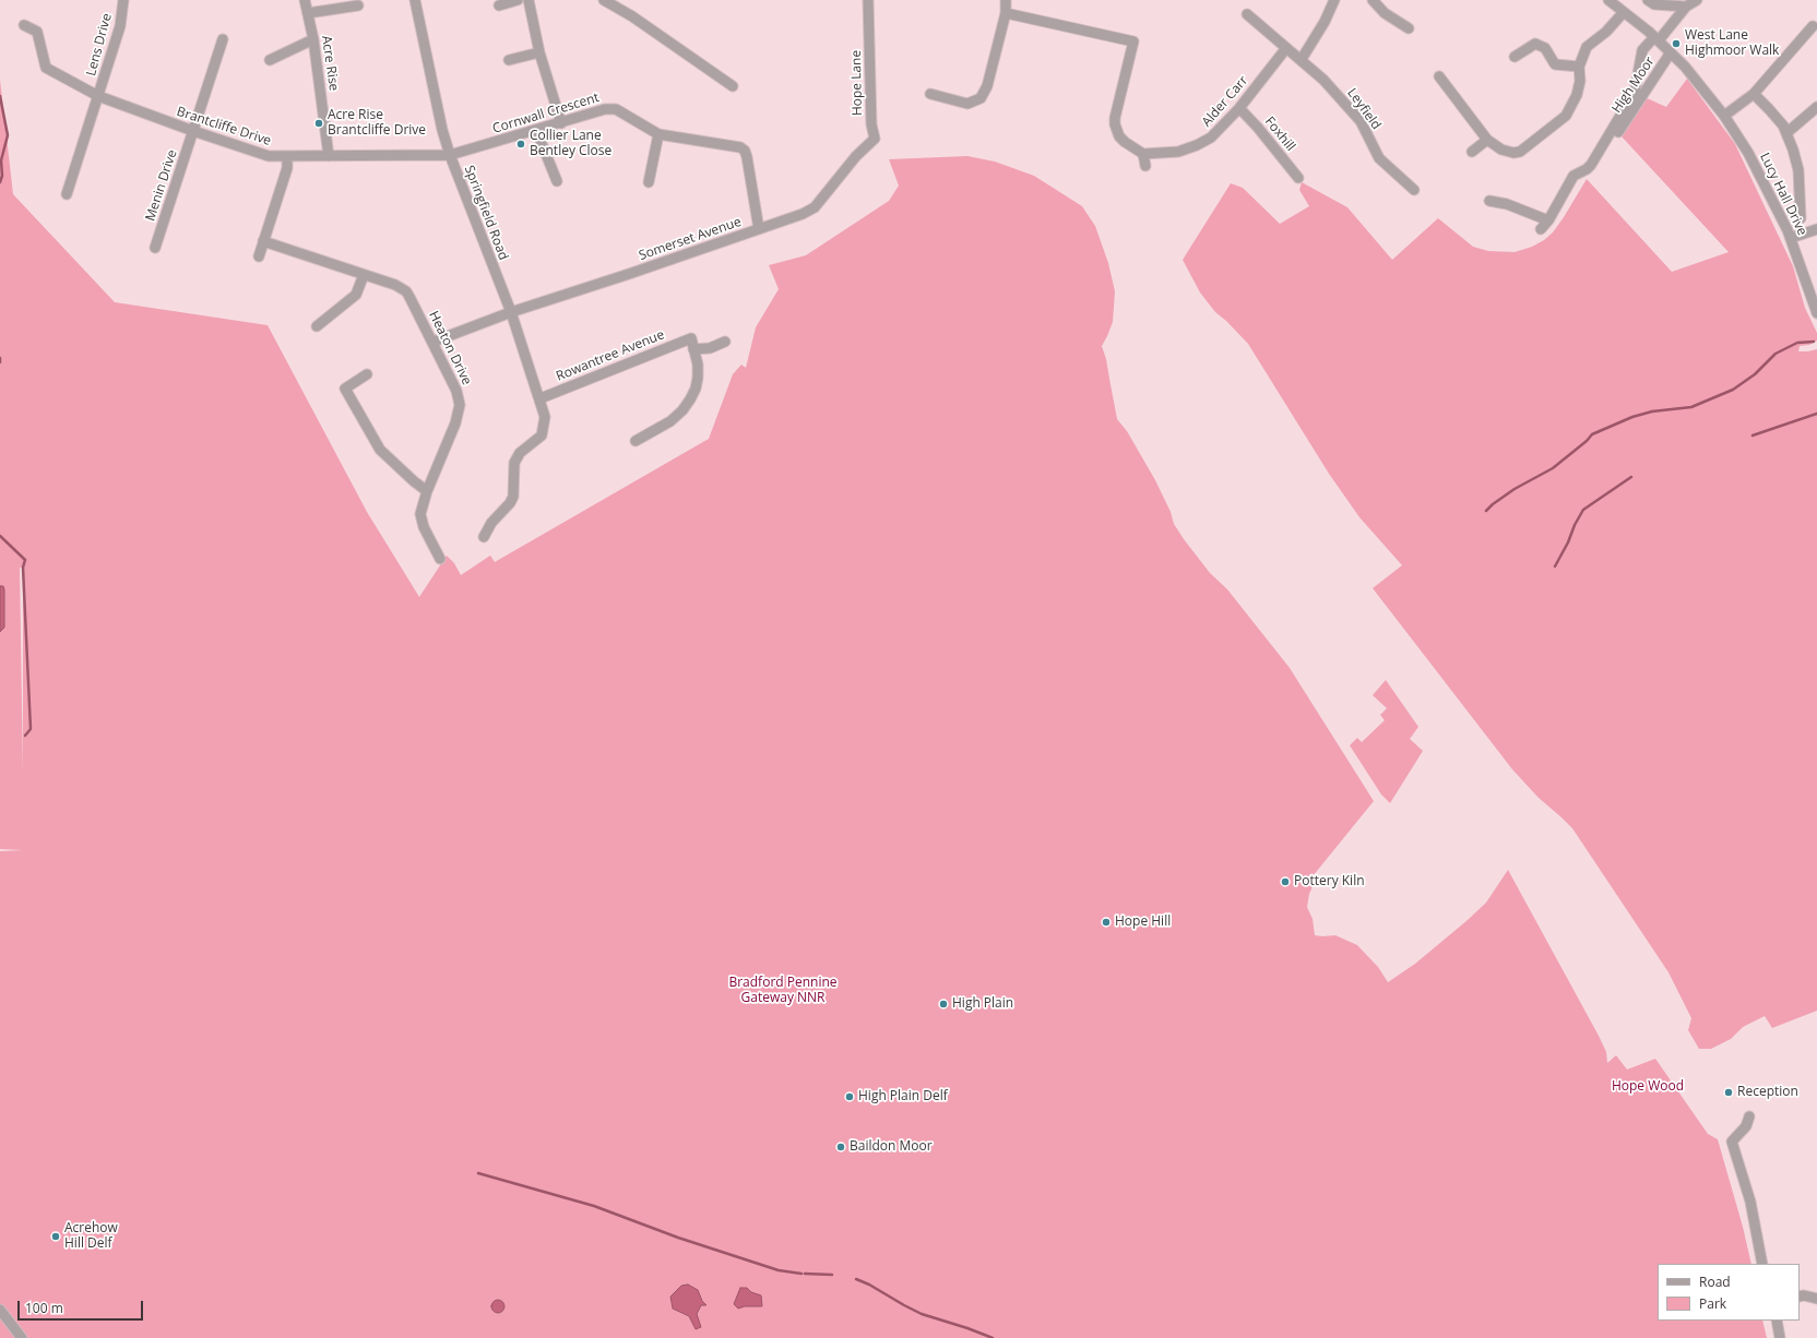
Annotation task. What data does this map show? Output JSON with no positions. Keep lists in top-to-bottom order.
{
  "streets": {
    "street": [
      "Lens Drive",
      "Acre Rise",
      "Hope Lane",
      "High Moor",
      "Alder Carr",
      "Leyfield",
      "Cornwall Crescent",
      "Brantcliffe Drive",
      "Foxhill",
      "Menin Drive",
      "Lucy Hall Drive",
      "Springfield Road",
      "Somerset Avenue",
      "Heaton Drive",
      "Rowantree Avenue"
    ]
  },
  "crossings": [
    ["Lens Drive", "Brantcliffe Drive"],
    ["Acre Rise", "Brantcliffe Drive"],
    ["Hope Lane", "Somerset Avenue"],
    ["High Moor", "Lucy Hall Drive"],
    ["Alder Carr", "Leyfield"],
    ["Alder Carr", "Foxhill"],
    ["Cornwall Crescent", "Brantcliffe Drive"],
    ["Cornwall Crescent", "Springfield Road"],
    ["Cornwall Crescent", "Somerset Avenue"],
    ["Brantcliffe Drive", "Menin Drive"],
    ["Brantcliffe Drive", "Springfield Road"],
    ["Springfield Road", "Somerset Avenue"],
    ["Springfield Road", "Rowantree Avenue"],
    ["Somerset Avenue", "Heaton Drive"]
  ],
  "parks": ["Bradford Pennine Gateway NNR", "Hope Wood"],
  "places": [
    "West Lane Highmoor Walk",
    "Acre Rise Brantcliffe Drive",
    "Collier Lane Bentley Close",
    "Pottery Kiln",
    "Hope Hill",
    "High Plain",
    "Reception",
    "High Plain Delf",
    "Baildon Moor",
    "Acrehow Hill Delf"
  ],
  "legend": ["Road", "Park"],
  "scale_bar": "100 m"
}
